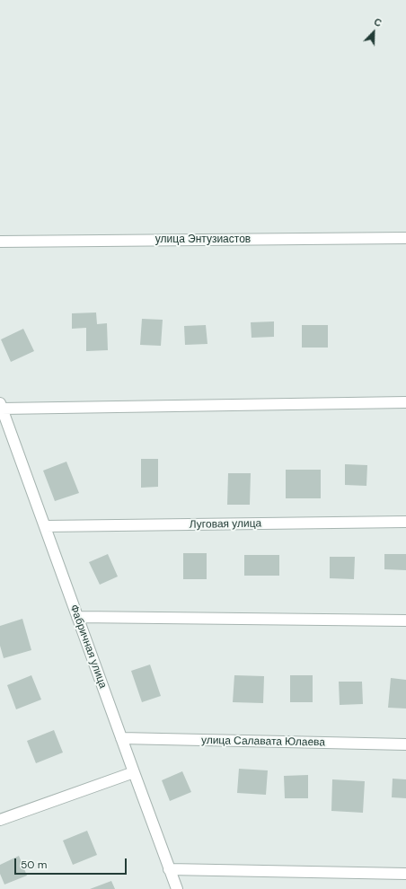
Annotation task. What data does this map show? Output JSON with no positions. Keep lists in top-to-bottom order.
{
  "streets": {
    "street": [
      "улица Энтузиастов",
      "Луговая улица",
      "Фабричная улица",
      "улица Салавата Юлаева"
    ]
  },
  "crossings": [
    ["Луговая улица", "Фабричная улица"],
    ["Фабричная улица", "улица Салавата Юлаева"]
  ],
  "scale_bar": "50 m",
  "north": "top right"
}
